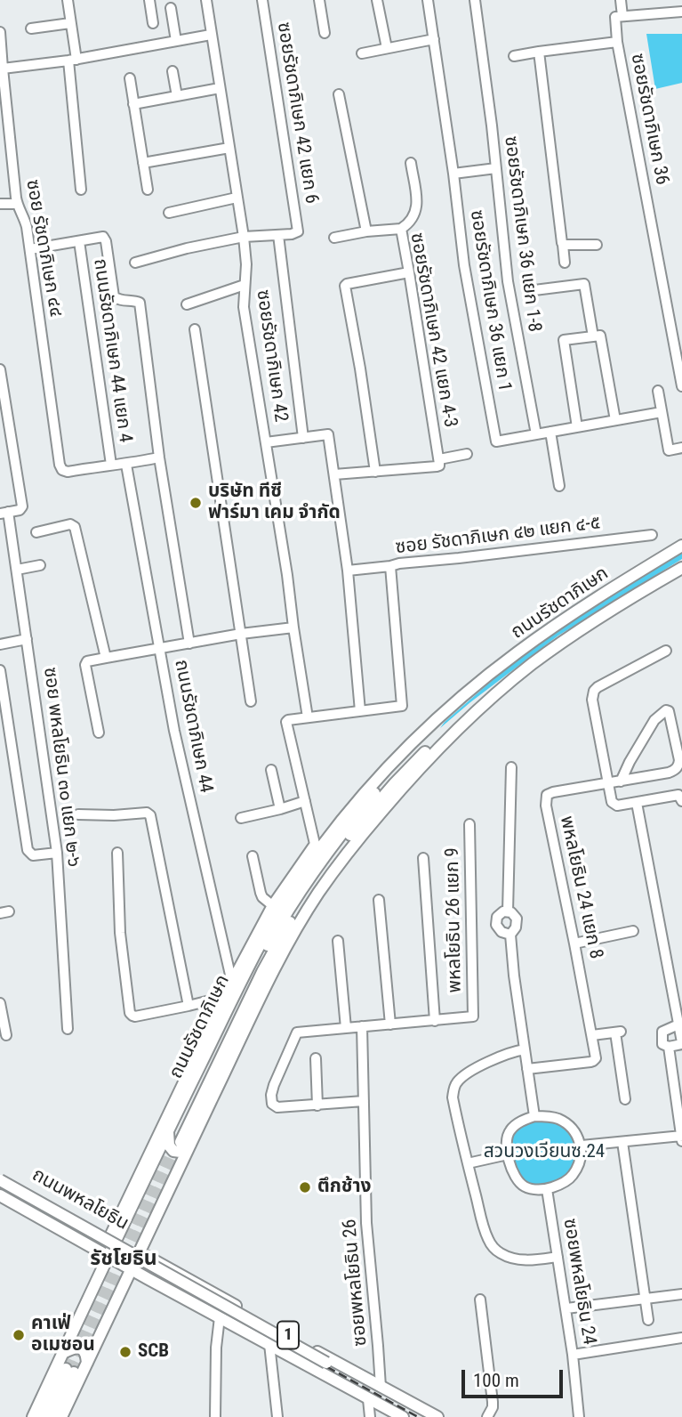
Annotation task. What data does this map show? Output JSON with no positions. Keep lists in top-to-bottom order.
{
  "streets": {
    "main road": ["ถนนรัชดาภิเษก", "ถนนพหลโยธิน", "1"],
    "street": [
      "ซอยรัชดาภิเษก 42 แยก 6",
      "ซอยรัชดาภิเษก 36",
      "ซอยรัชดาภิเษก 36 แยก 1-8",
      "ซอย รัชดาภิเษก ๔๔",
      "ซอยรัชดาภิเษก 36 แยก 1",
      "ซอยรัชดาภิเษก 42 แยก 4-3",
      "ถนนรัชดาภิเษก 44 แยก 4",
      "ซอยรัชดาภิเษก 42",
      "ซอย รัชดาภิเษก ๔๒ แยก ๔-๕",
      "ถนนรัชดาภิเษก 44",
      "ซอย พหลโยธิน ๓๐ แยก ๒-๖",
      "พหลโยธิน 24 แยก 8",
      "พหลโยธิน 26 แยก 9",
      "ซอยพหลโยธิน 24",
      "ซอยพหลโยธิน 26"
    ]
  },
  "crossings": [
    ["ซอยรัชดาภิเษก 36 แยก 1-8", "ซอยรัชดาภิเษก 36 แยก 1"],
    ["ซอย รัชดาภิเษก ๔๔", "ถนนรัชดาภิเษก 44 แยก 4"],
    ["ซอย รัชดาภิเษก ๔๔", "ถนนรัชดาภิเษก 44"],
    ["ถนนรัชดาภิเษก 44 แยก 4", "ถนนรัชดาภิเษก 44"],
    ["ถนนรัชดาภิเษก", "ถนนรัชดาภิเษก 44"],
    ["ถนนรัชดาภิเษก", "ถนนพหลโยธิน"],
    ["ถนนพหลโยธิน", "ซอยพหลโยธิน 26"]
  ],
  "districts": ["รัชโยธิน"],
  "parks": ["สวนวงเวียนซ.24"],
  "places": [
    "บริษัท ทีซี ฟาร์มา เคม จำกัด",
    "ตึกช้าง",
    "คาเฟ่ อเมซอน",
    "SCB"
  ],
  "scale_bar": "100 m"
}
